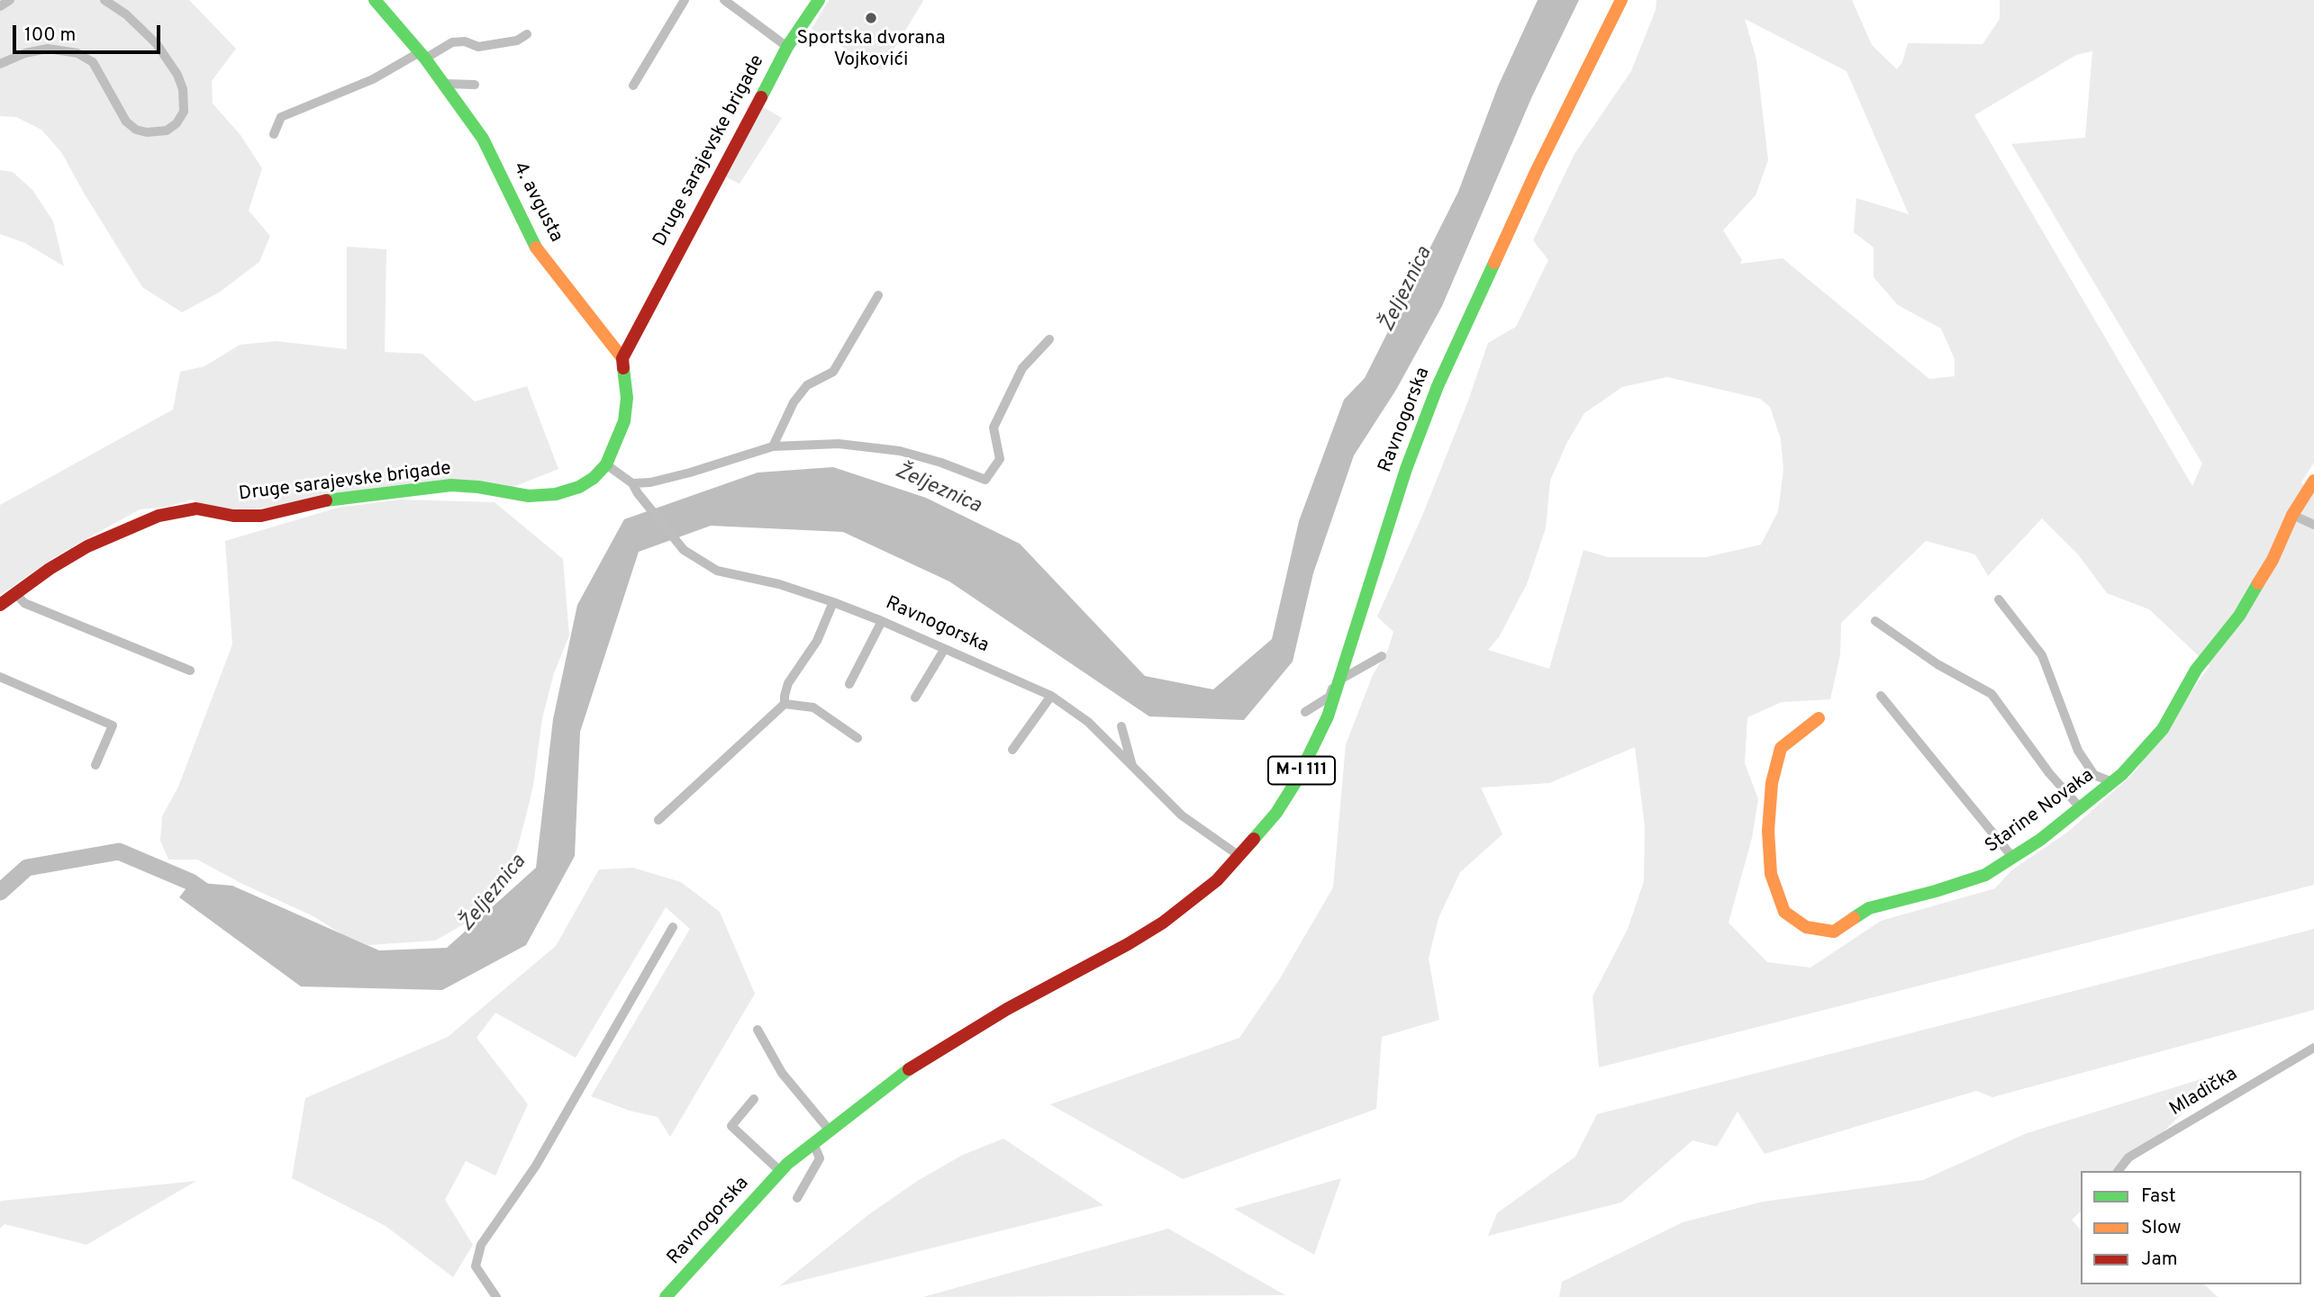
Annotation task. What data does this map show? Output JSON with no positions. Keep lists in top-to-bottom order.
{
  "streets": {
    "main road": [
      "Druge sarajevske brigade",
      "4. avgusta",
      "Ravnogorska",
      "M-I 111",
      "Starine Novaka"
    ],
    "street": ["Mladička"]
  },
  "crossings": [
    ["Druge sarajevske brigade", "4. avgusta"],
    ["Druge sarajevske brigade", "Ravnogorska"]
  ],
  "water": ["Željeznica"],
  "places": ["Sportska dvorana Vojkovići"],
  "legend": ["Fast", "Slow", "Jam"],
  "scale_bar": "100 m"
}
